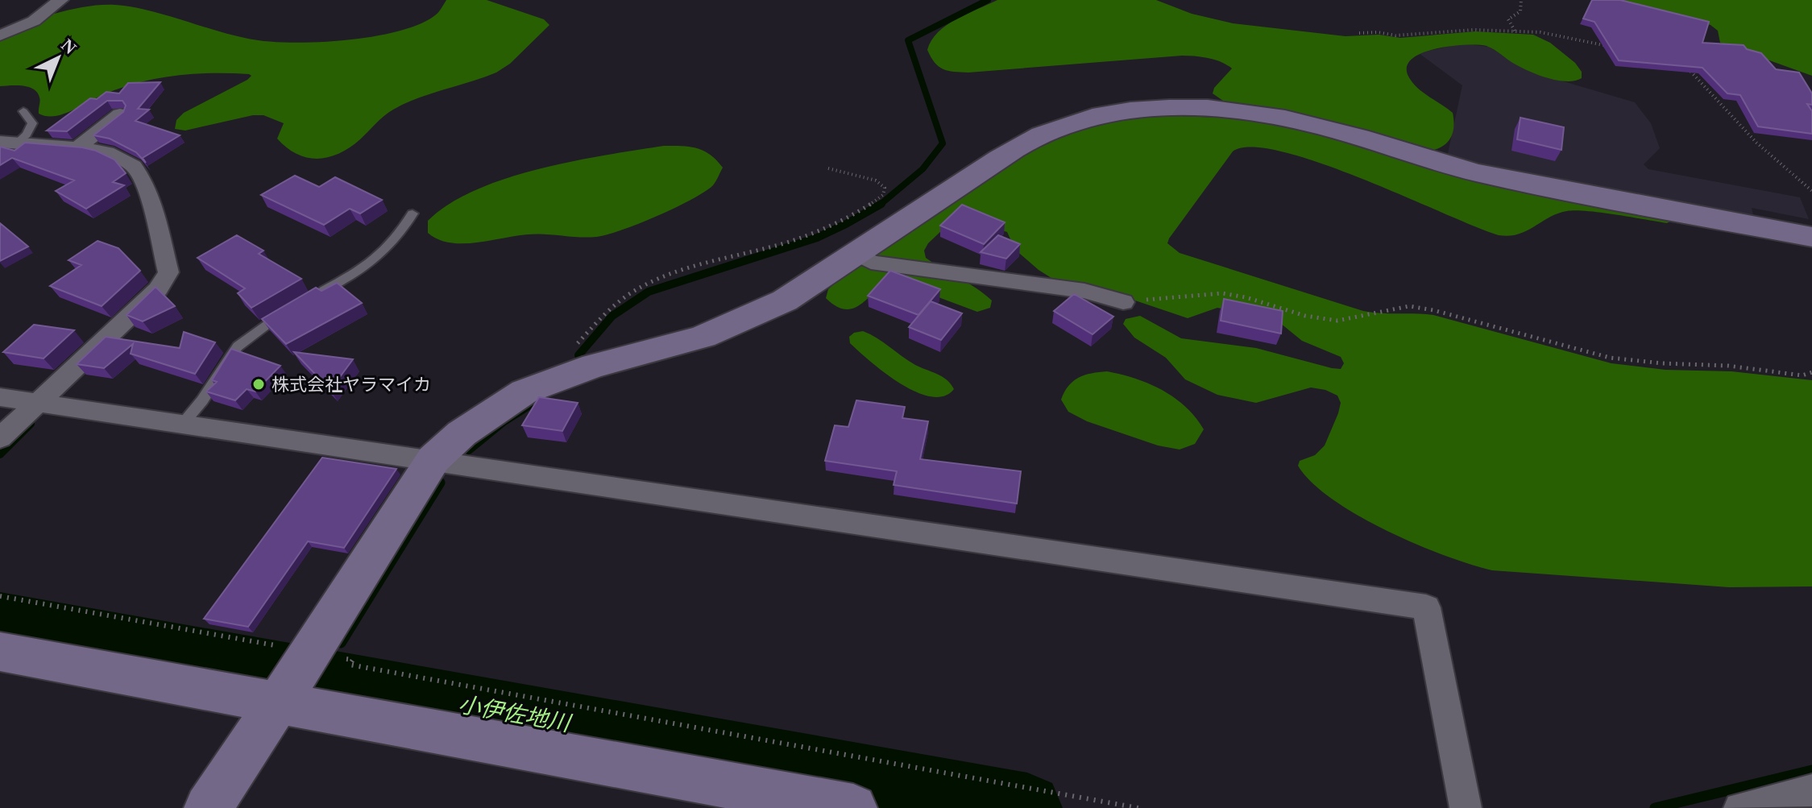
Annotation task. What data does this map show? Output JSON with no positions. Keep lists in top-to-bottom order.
{
  "water": ["小伊佐地川"],
  "places": ["株式会社ヤラマイカ"],
  "north": "top right"
}
